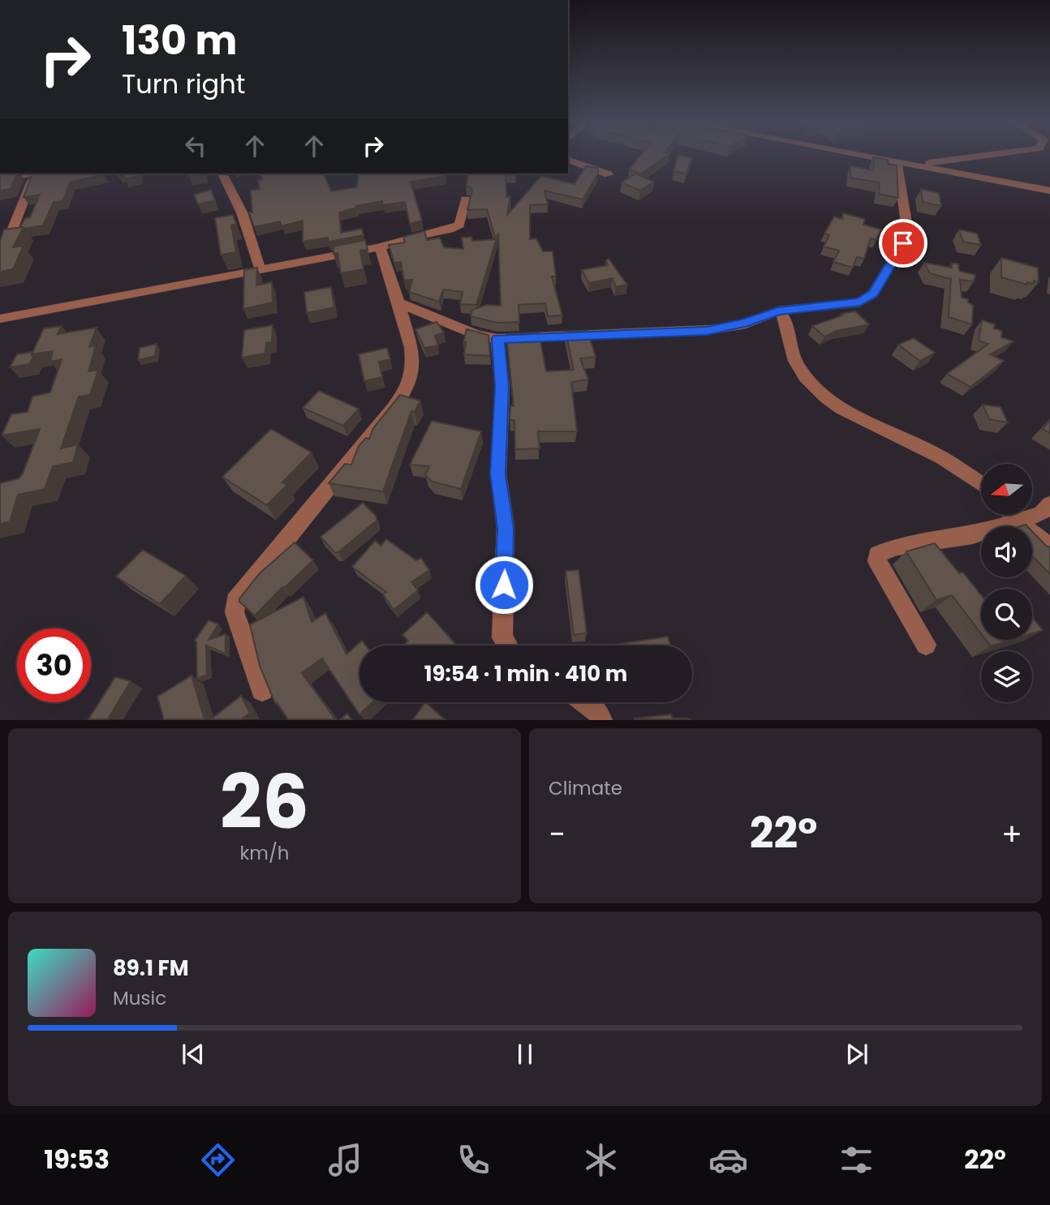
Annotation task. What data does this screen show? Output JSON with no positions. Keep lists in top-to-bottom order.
{
  "north": "left",
  "page": {
    "turn": ["130 m", "Turn right"],
    "limit": "30",
    "trip": "19:54 · 1 min · 410 m",
    "tile": [
      ["26", "km/h"],
      "Climate"
    ],
    "heat": ["−", "22°", "+"],
    "song": ["89.1 FM", "Music"],
    "tabs": ["19:53", "22°"]
  }
}
